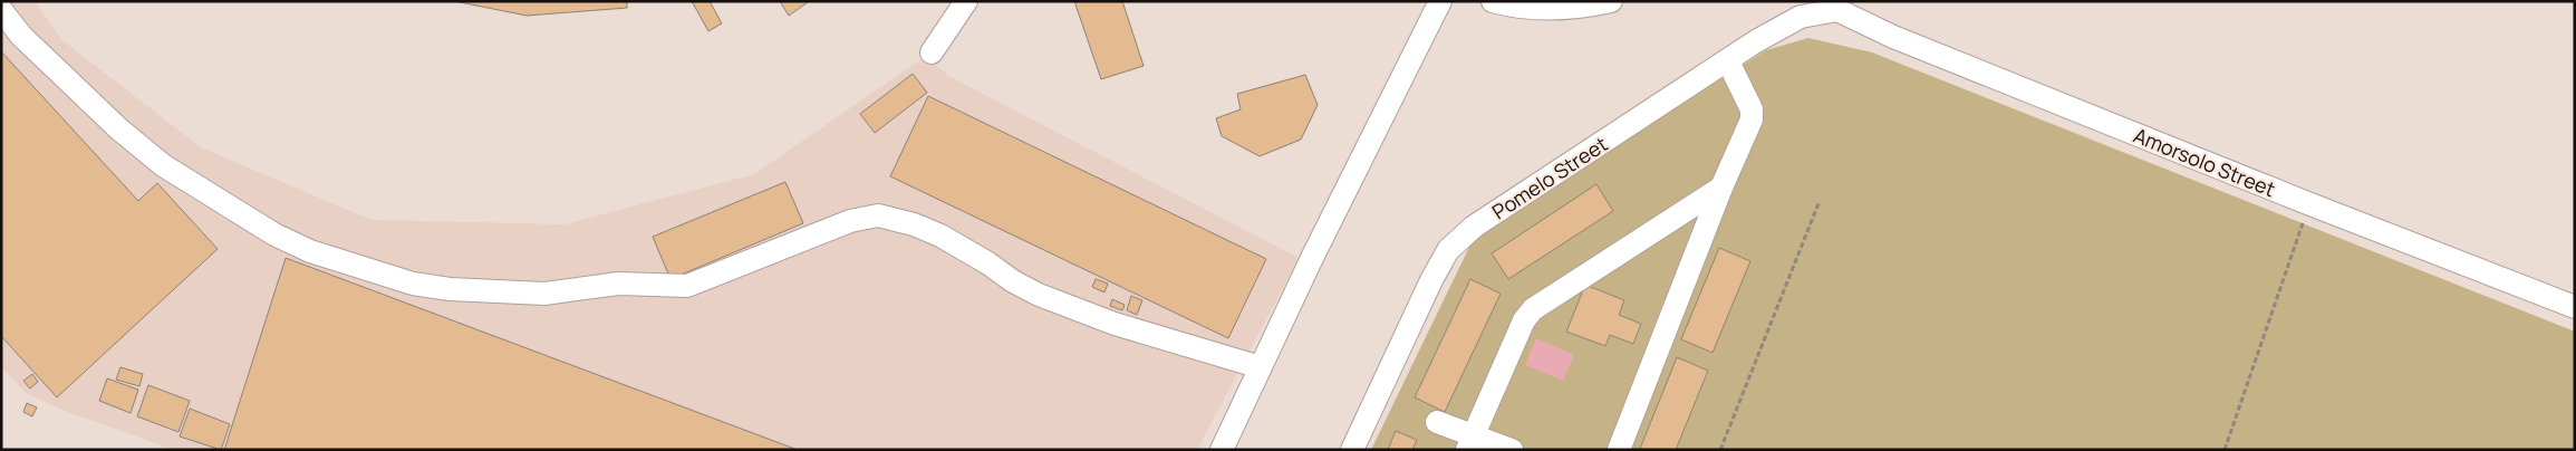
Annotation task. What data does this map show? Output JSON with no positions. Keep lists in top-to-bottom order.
{
  "streets": {
    "street": ["Amorsolo Street", "Pomelo Street"]
  },
  "crossings": [
    ["Amorsolo Street", "Pomelo Street"]
  ]
}
